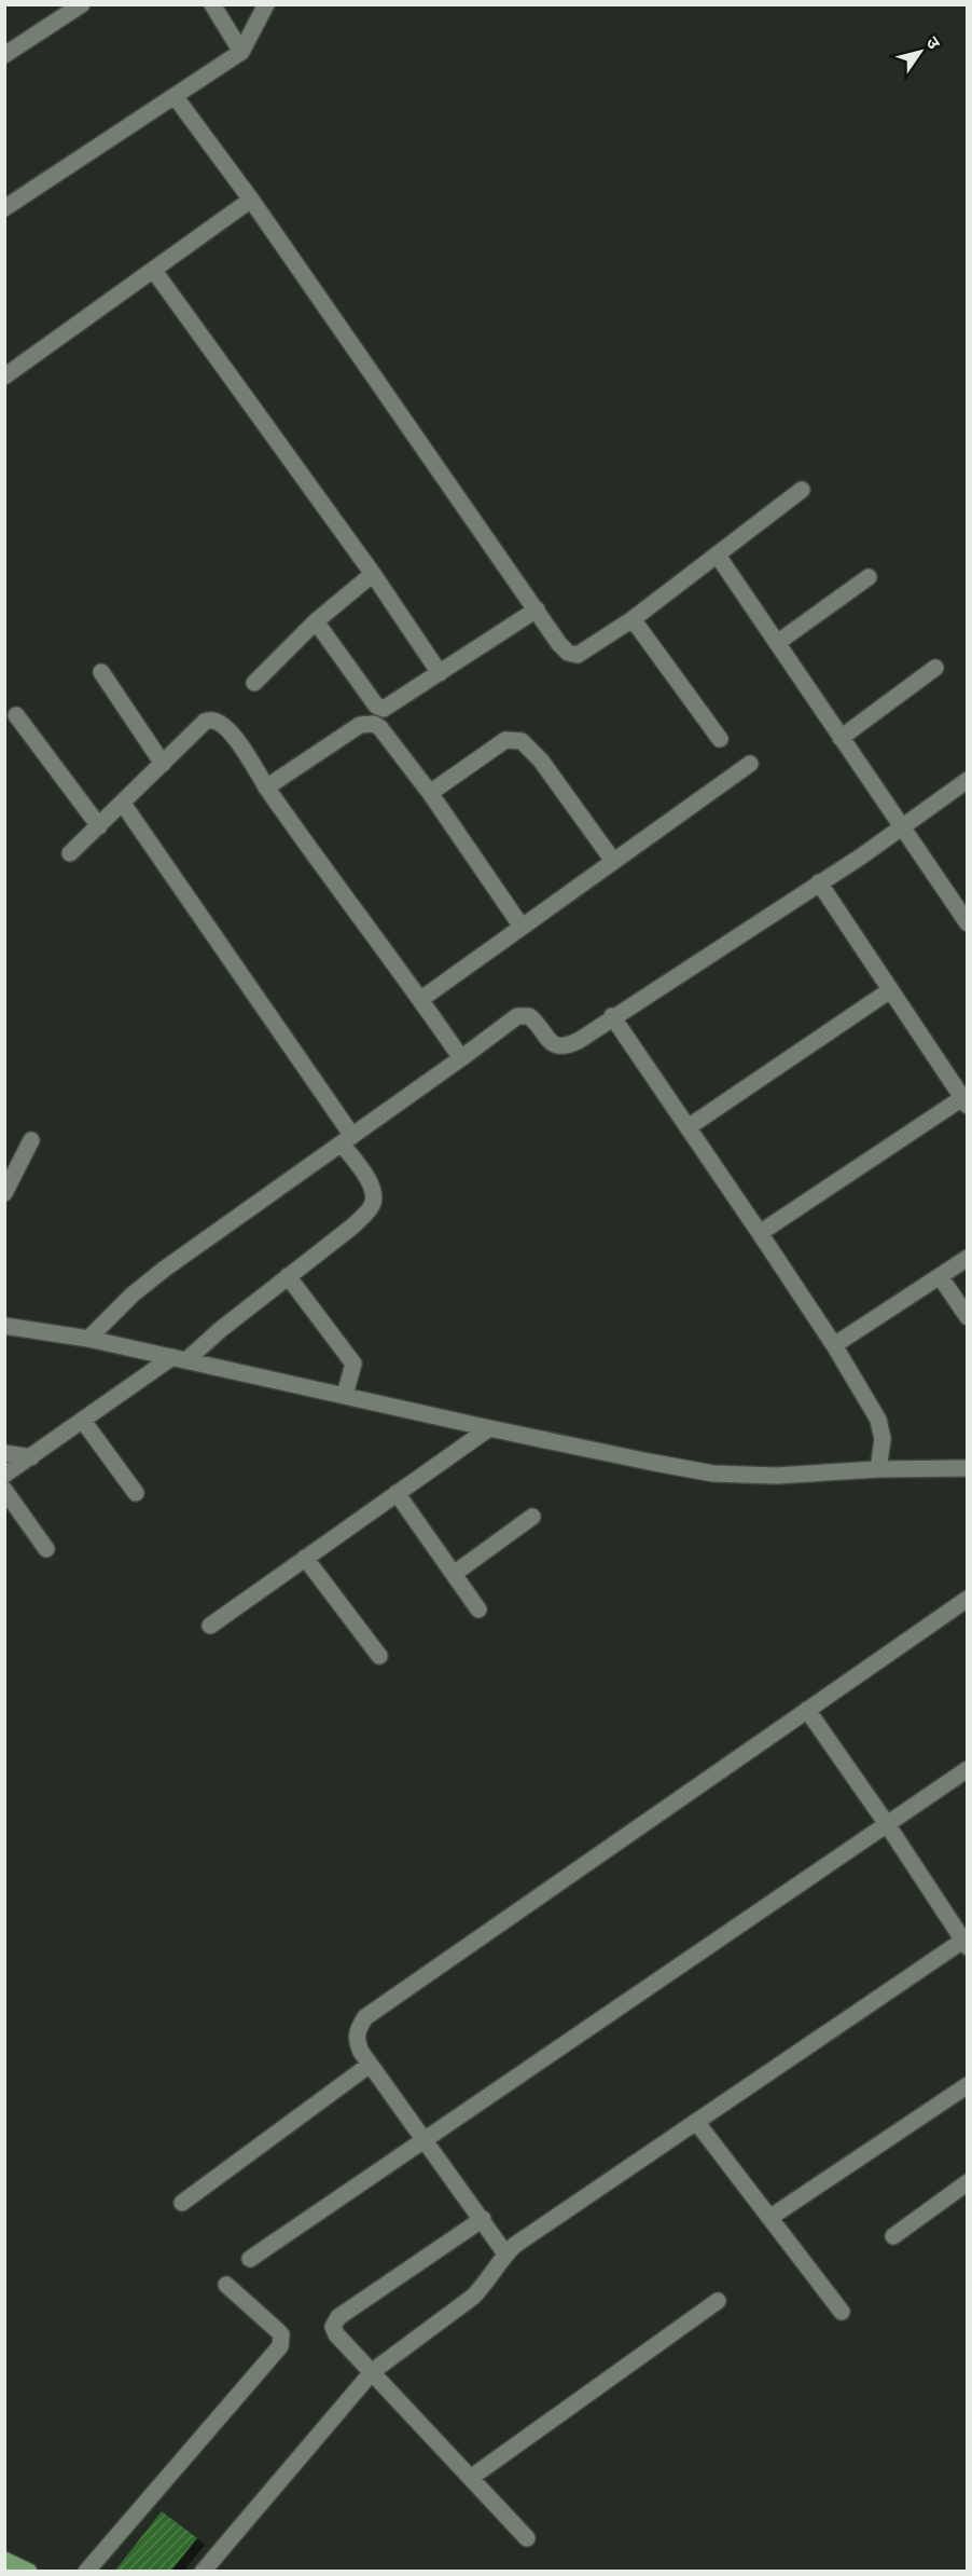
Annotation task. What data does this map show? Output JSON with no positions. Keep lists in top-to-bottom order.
{
  "north": "top right"
}
